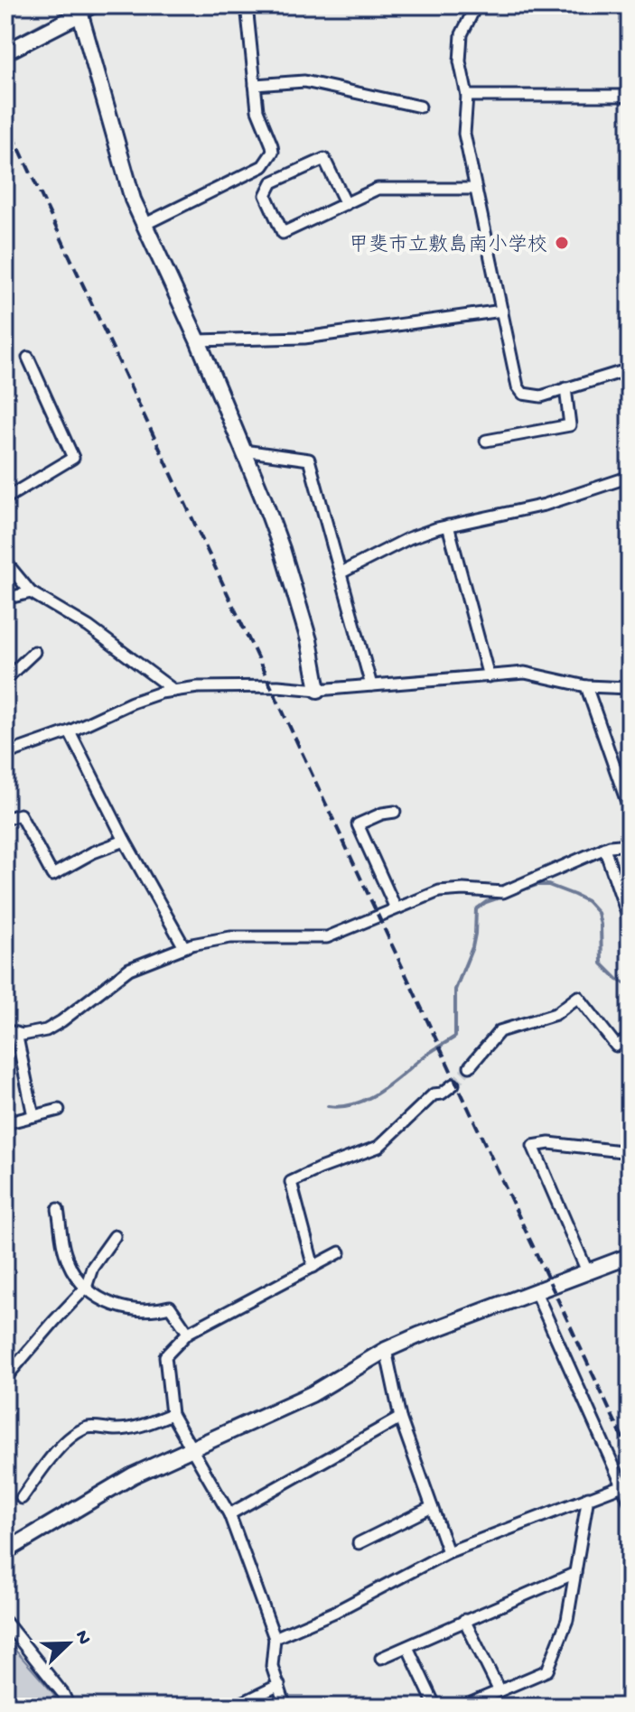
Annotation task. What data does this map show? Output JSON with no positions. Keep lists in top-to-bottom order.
{
  "places": ["甲斐市立敷島南小学校"],
  "north": "top right"
}
